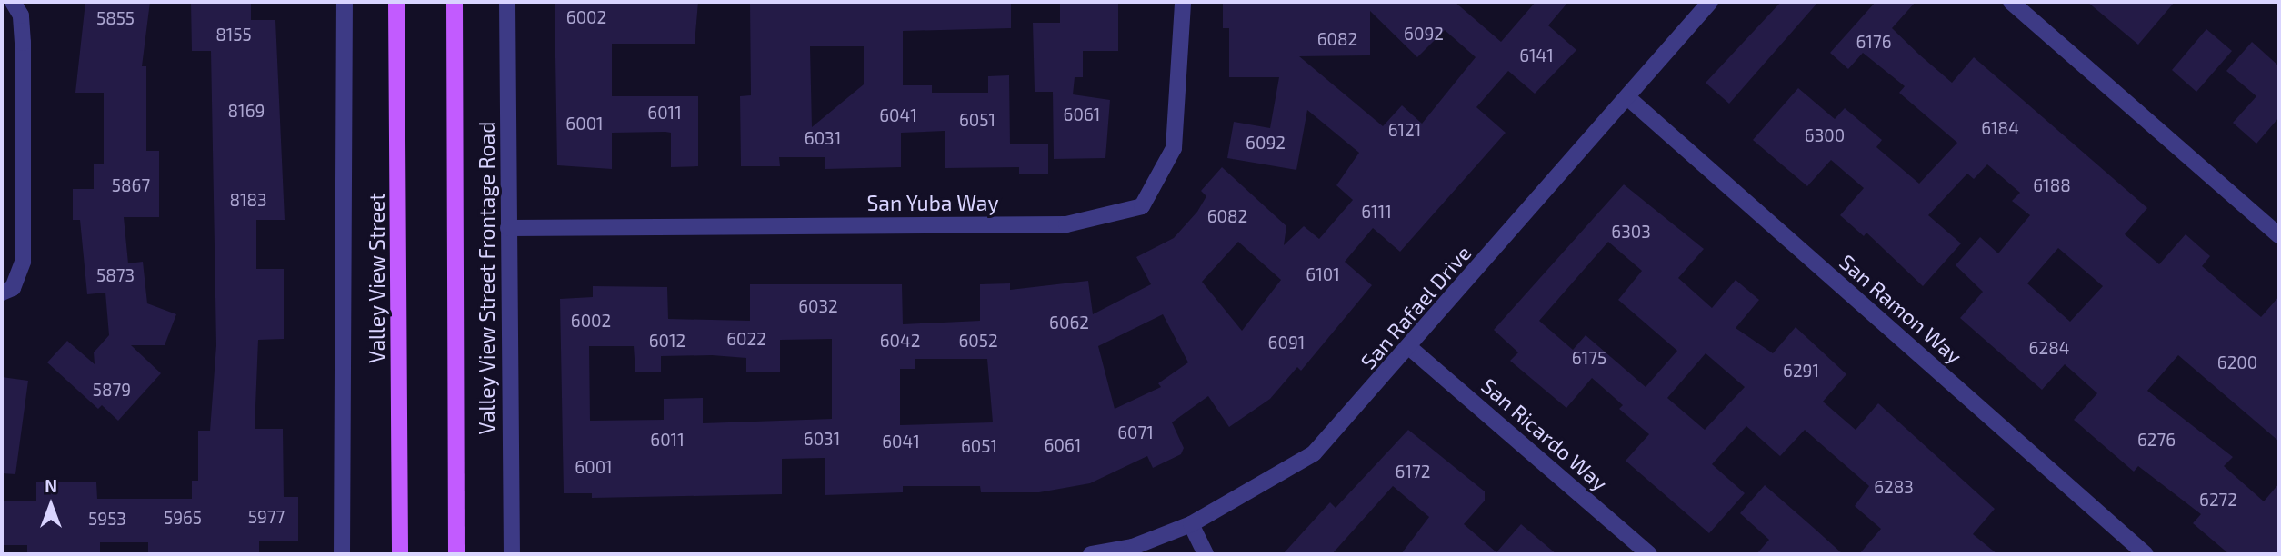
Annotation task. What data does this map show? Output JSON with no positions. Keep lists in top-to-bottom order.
{
  "streets": {
    "main road": ["Valley View Street"],
    "street": [
      "San Yuba Way",
      "Valley View Street Frontage Road",
      "San Rafael Drive",
      "San Ramon Way",
      "San Ricardo Way"
    ]
  },
  "crossings": [
    ["San Yuba Way", "Valley View Street Frontage Road"],
    ["San Rafael Drive", "San Ramon Way"],
    ["San Rafael Drive", "San Ricardo Way"]
  ],
  "house_numbers": [
    "6002",
    "5855",
    "6092",
    "8155",
    "6082",
    "6176",
    "6141",
    "8169",
    "6011",
    "6061",
    "6041",
    "6051",
    "6001",
    "6184",
    "6121",
    "6300",
    "6031",
    "6092",
    "5867",
    "6188",
    "8183",
    "6111",
    "6082",
    "6303",
    "6101",
    "5873",
    "6032",
    "6002",
    "6062",
    "6022",
    "6012",
    "6042",
    "6052",
    "6091",
    "6284",
    "6175",
    "6200",
    "6291",
    "5879",
    "6071",
    "6031",
    "6011",
    "6276",
    "6041",
    "6061",
    "6051",
    "6001",
    "6172",
    "6283",
    "6272",
    "5977",
    "5965",
    "5953"
  ],
  "north": "top"
}
